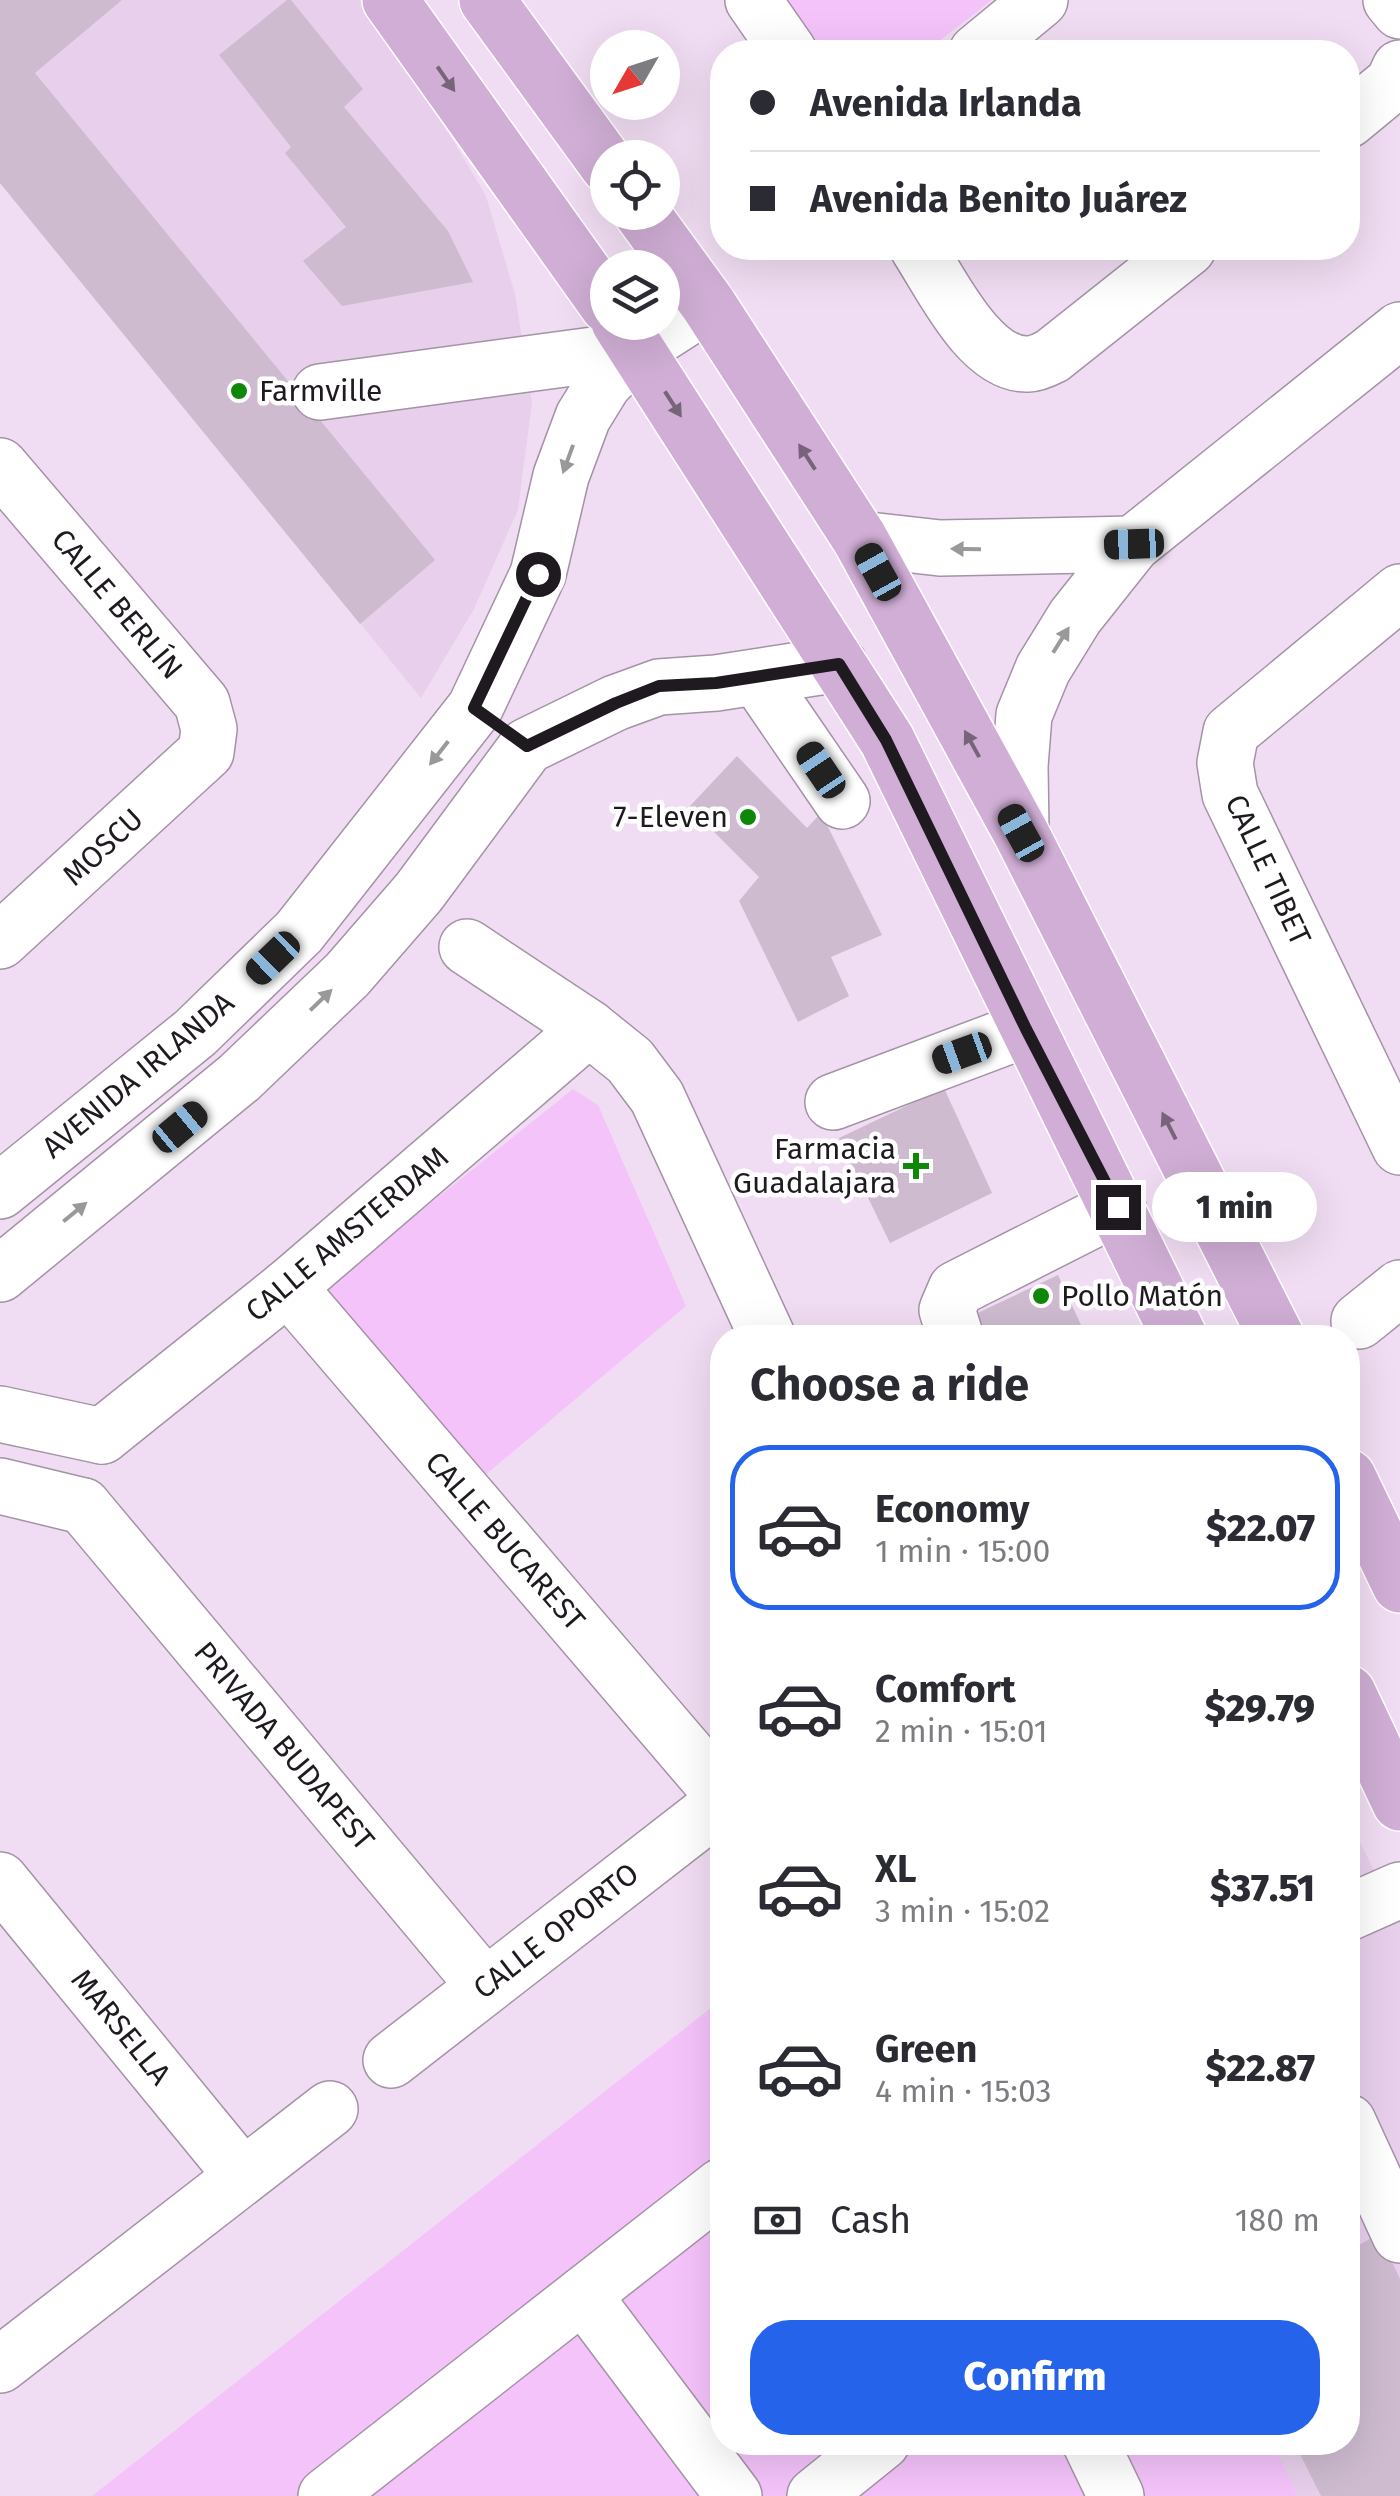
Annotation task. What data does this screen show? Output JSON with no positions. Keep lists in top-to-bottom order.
{
  "streets": {
    "street": [
      "CALLE BERLÍN",
      "MOSCU",
      "CALLE TIBET",
      "AVENIDA IRLANDA",
      "CALLE AMSTERDAM",
      "CALLE BUCAREST",
      "PRIVADA BUDAPEST",
      "CALLE OPORTO",
      "MARSELLA"
    ]
  },
  "crossings": [
    ["CALLE BERLÍN", "MOSCU"],
    ["CALLE AMSTERDAM", "CALLE BUCAREST"],
    ["PRIVADA BUDAPEST", "CALLE OPORTO"]
  ],
  "places": {
    "other": ["Farmville", "7-Eleven", "Pollo Matón"],
    "health": ["Farmacia Guadalajara"]
  },
  "north": "bottom left",
  "page": {
    "banner": ["Avenida Irlanda", "Avenida Benito Juárez"],
    "bubble": "1 min",
    "heading": "Choose a ride",
    "list": [
      {
        "name": "Economy",
        "note": "1 min · 15:00",
        "value": "$22.07"
      },
      {
        "name": "Comfort",
        "note": "2 min · 15:01",
        "value": "$29.79"
      },
      {
        "name": "XL",
        "note": "3 min · 15:02",
        "value": "$37.51"
      },
      {
        "name": "Green",
        "note": "4 min · 15:03",
        "value": "$22.87"
      }
    ],
    "pay": ["Cash", "180 m"],
    "buttons": "Confirm"
  }
}
